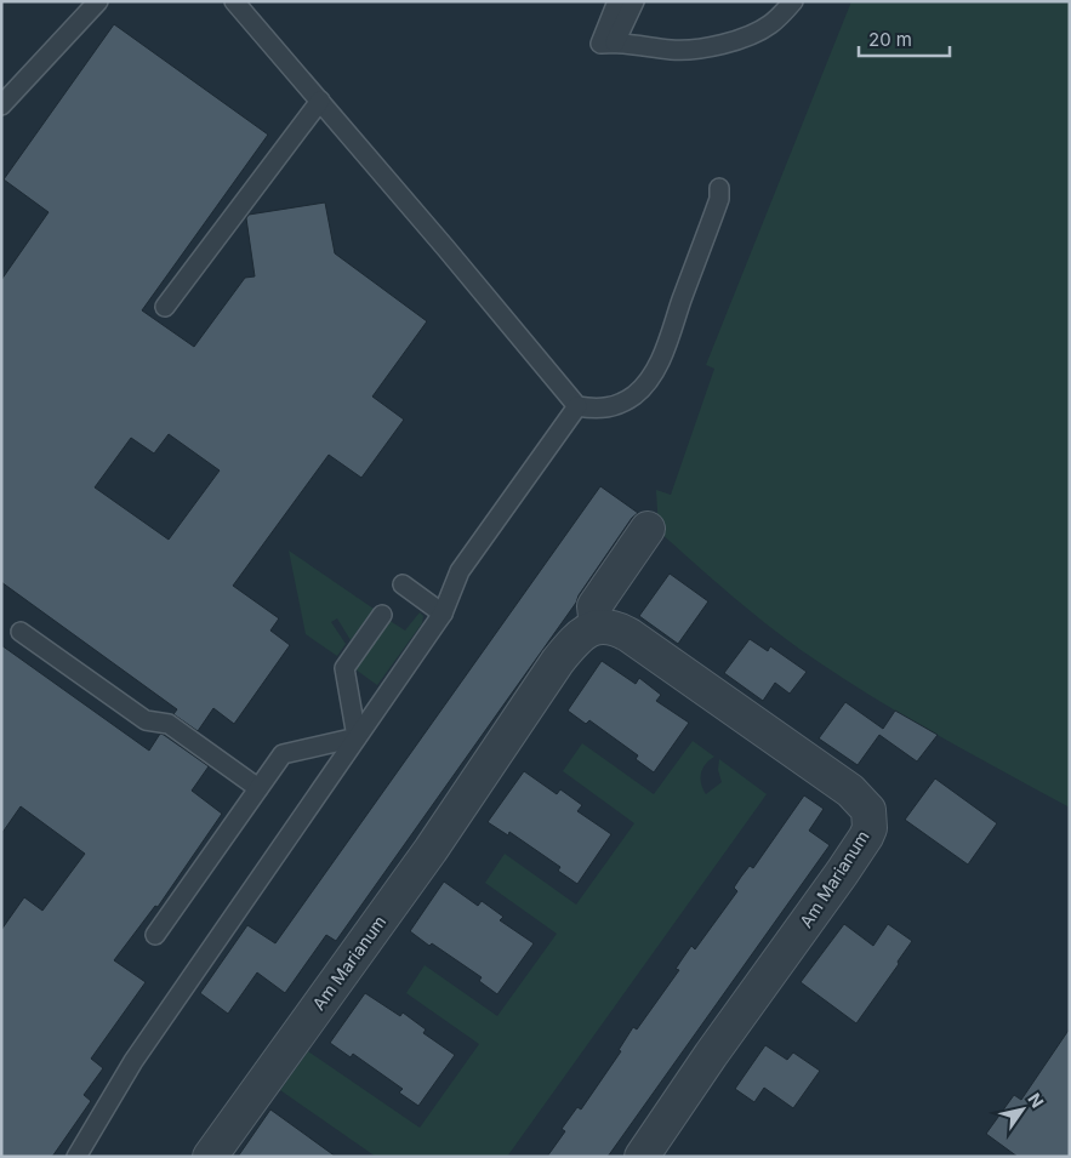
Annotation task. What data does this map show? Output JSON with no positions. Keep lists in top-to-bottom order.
{
  "streets": {
    "street": ["Am Marianum"]
  },
  "scale_bar": "20 m",
  "north": "top right"
}
